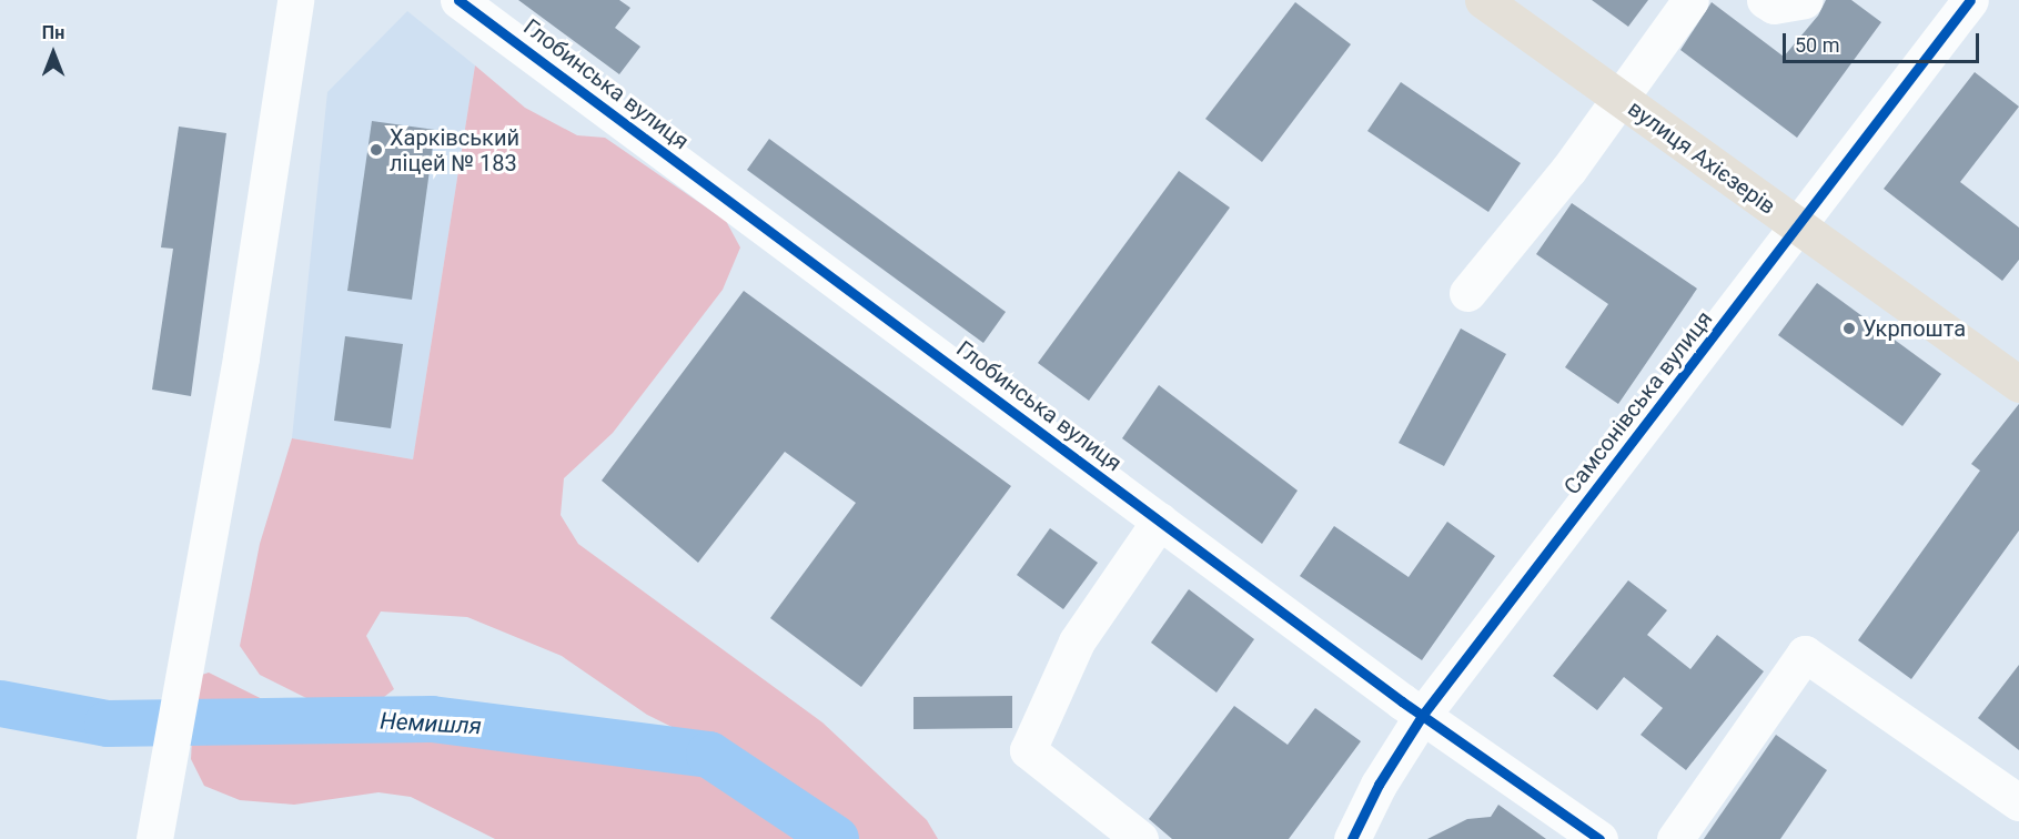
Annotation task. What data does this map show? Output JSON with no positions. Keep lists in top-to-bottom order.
{
  "streets": {
    "main road": ["вулиця Ахієзерів"],
    "street": ["Глобинська вулиця", "Самсонівська вулиця"]
  },
  "crossings": [
    ["Глобинська вулиця", "Самсонівська вулиця"],
    ["вулиця Ахієзерів", "Самсонівська вулиця"]
  ],
  "water": ["Немишля"],
  "places": ["Харківський ліцей № 183", "Укрпошта"],
  "scale_bar": "50 m",
  "north": "top"
}
